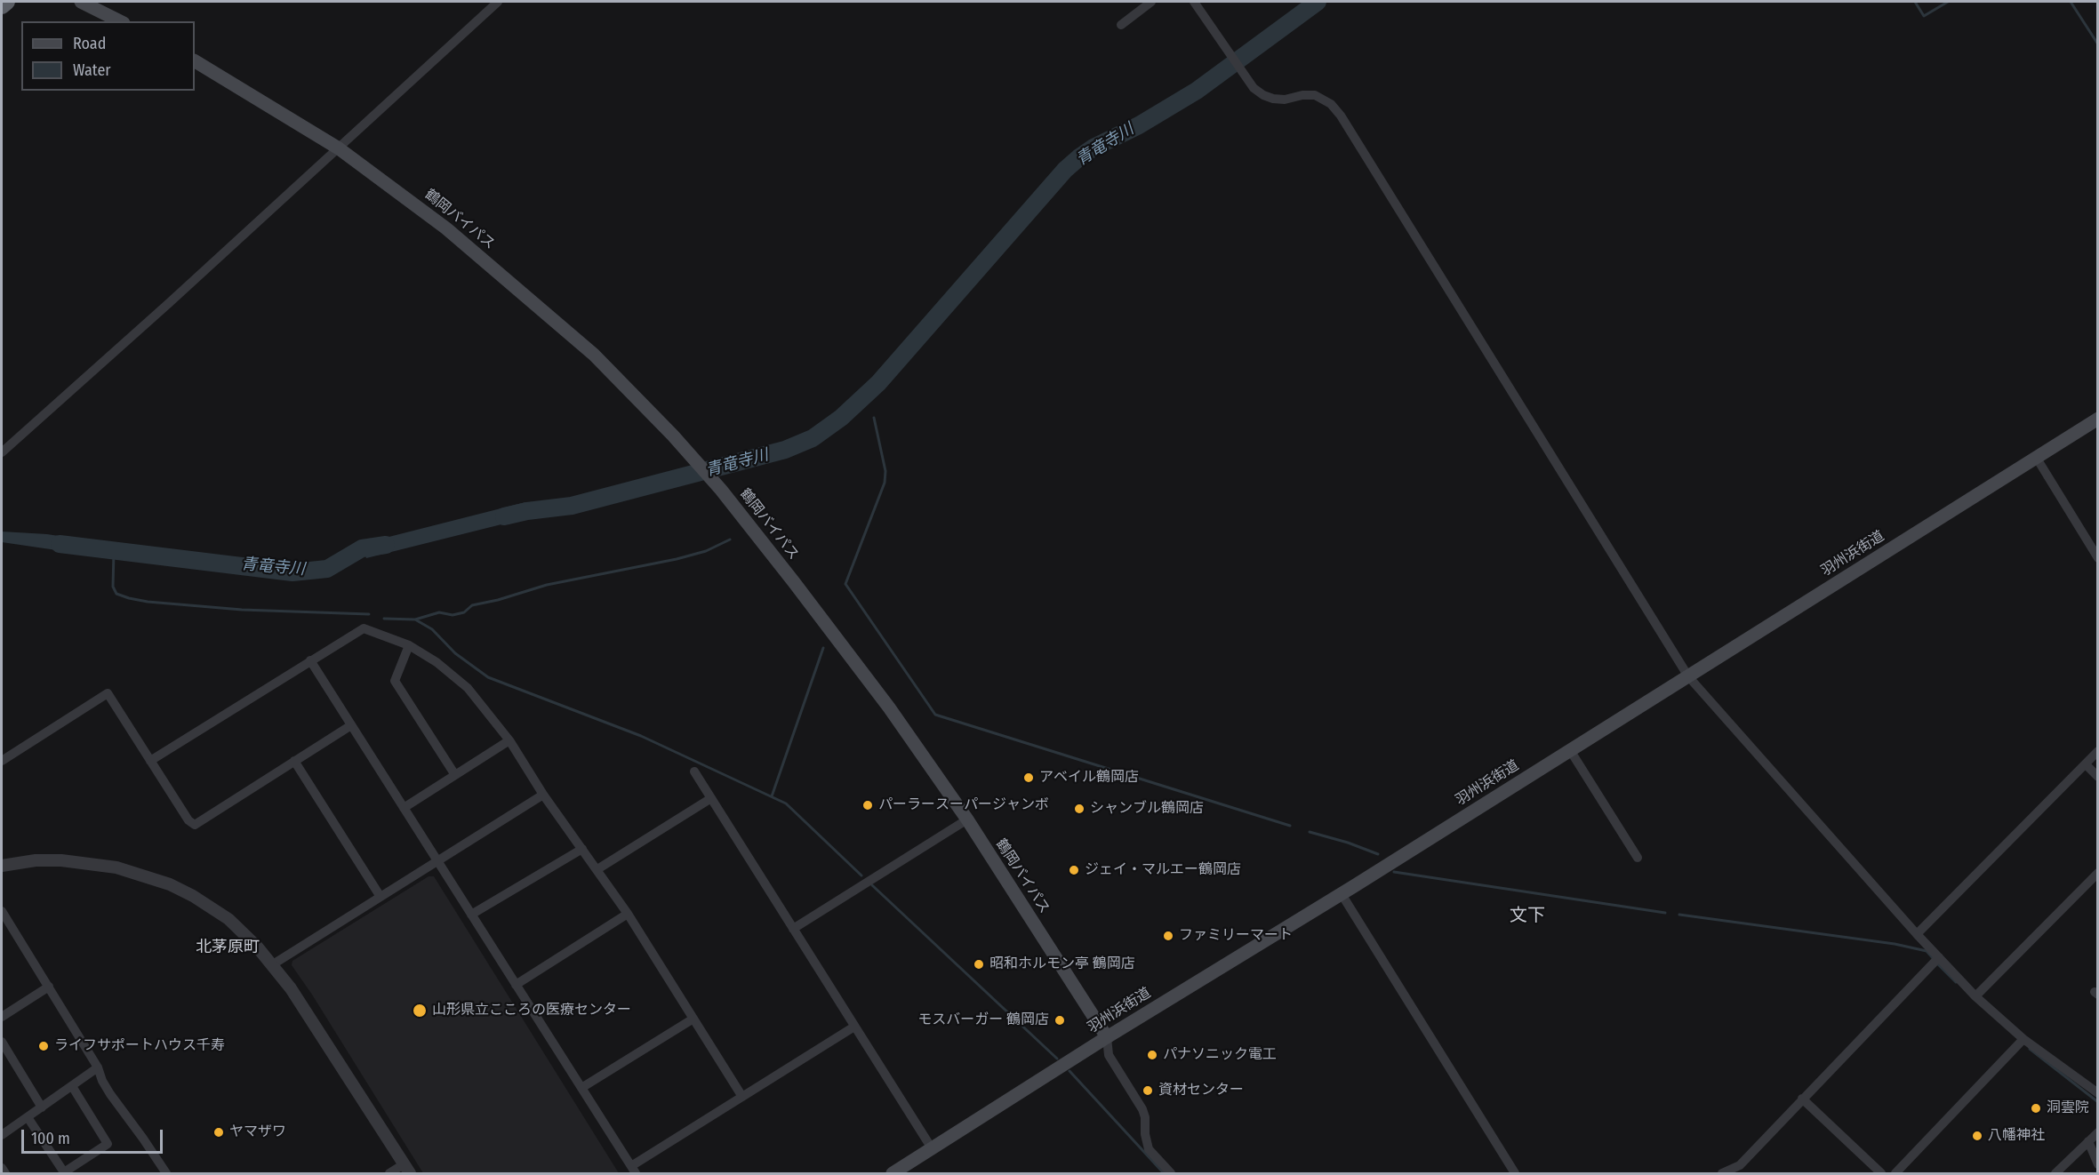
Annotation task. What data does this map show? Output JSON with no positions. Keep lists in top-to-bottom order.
{
  "streets": {
    "main road": ["鶴岡バイパス", "羽州浜街道"]
  },
  "crossings": [
    ["鶴岡バイパス", "羽州浜街道"]
  ],
  "districts": ["文下", "北茅原町"],
  "water": ["青竜寺川"],
  "places": [
    "アベイル鶴岡店",
    "パーラースーパージャンボ",
    "シャンブル鶴岡店",
    "ジェイ・マルエー鶴岡店",
    "ファミリーマート",
    "昭和ホルモン亭 鶴岡店",
    "山形県立こころの医療センター",
    "モスバーガー 鶴岡店",
    "ライフサポートハウス千寿",
    "パナソニック電工",
    "資材センター",
    "洞雲院",
    "ヤマザワ",
    "八幡神社"
  ],
  "legend": ["Road", "Water"],
  "scale_bar": "100 m"
}
